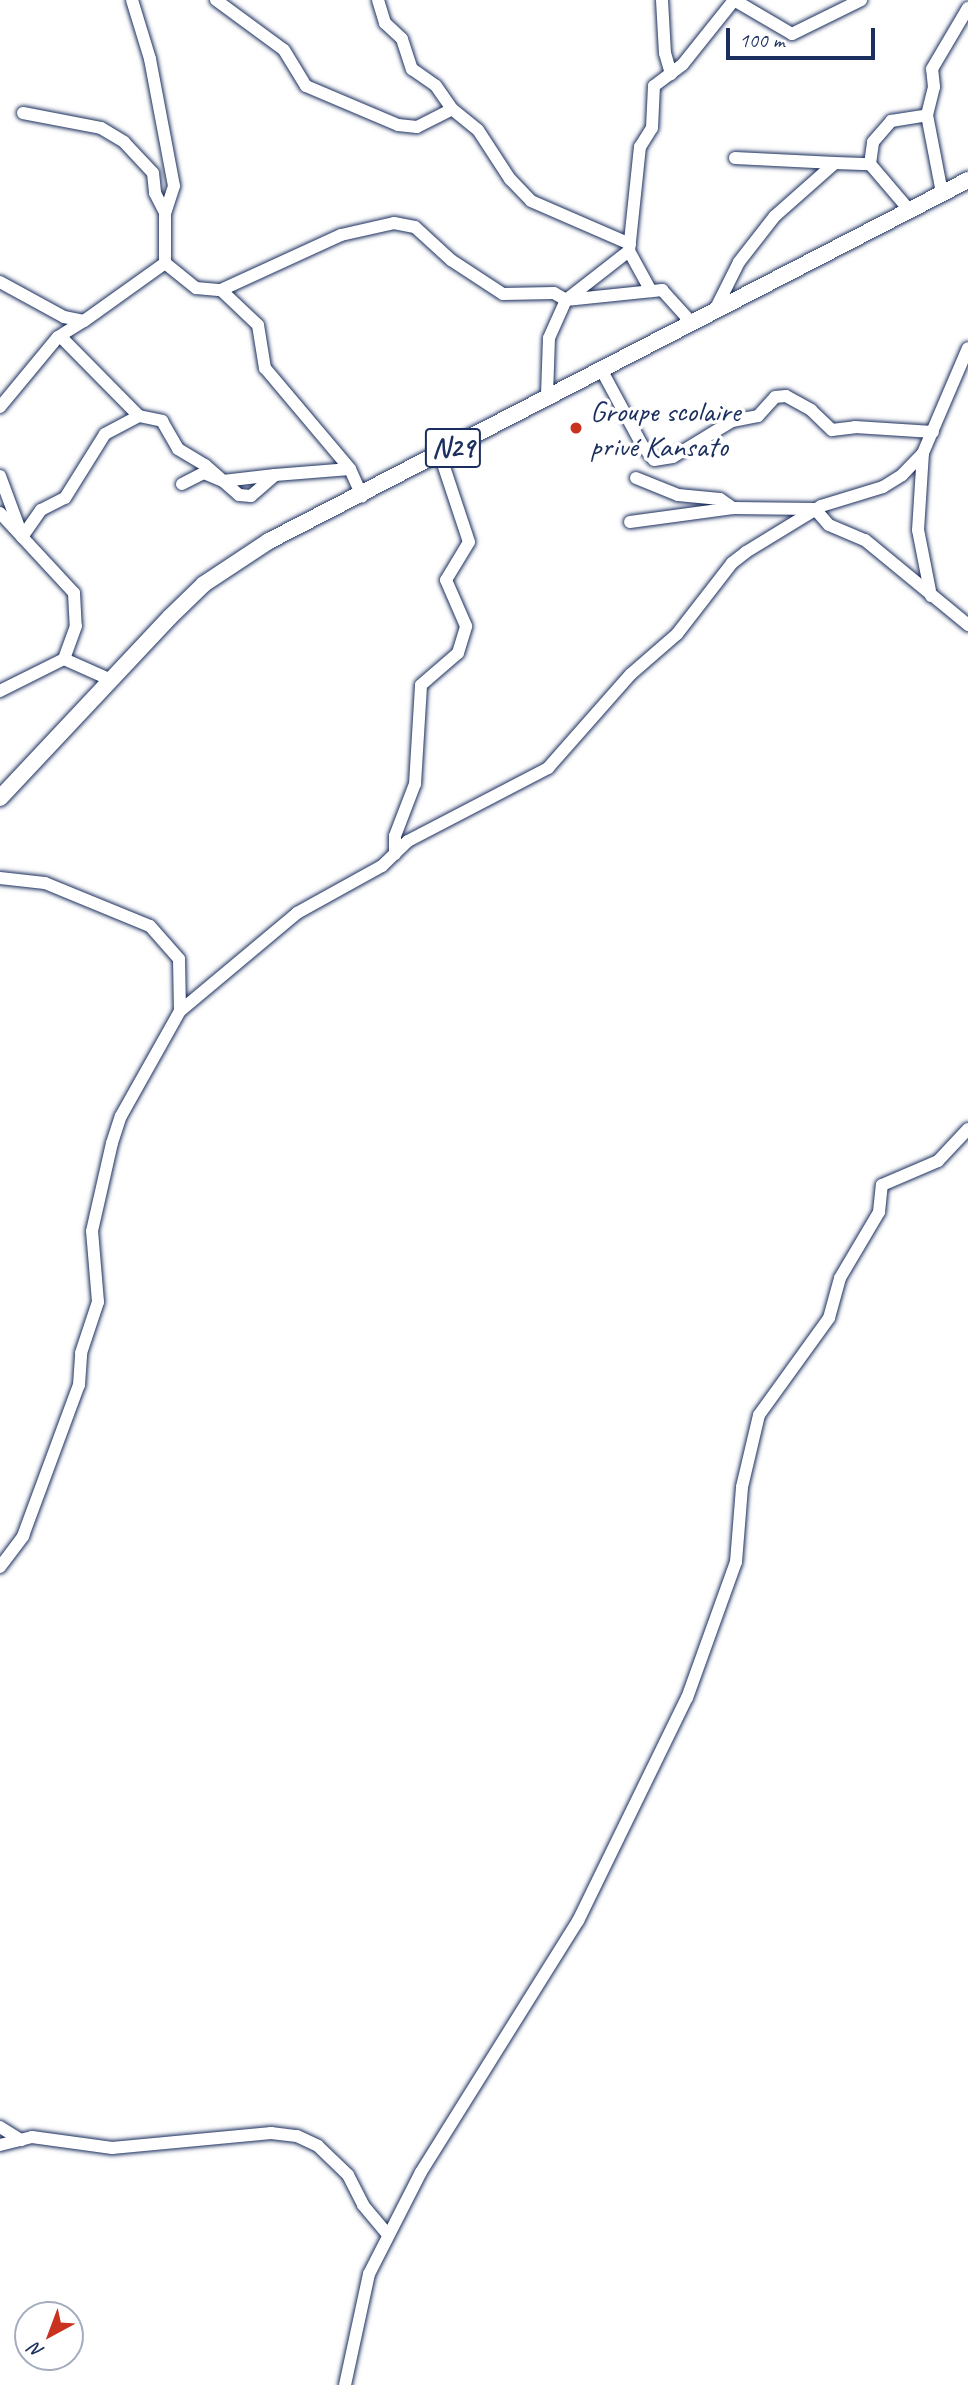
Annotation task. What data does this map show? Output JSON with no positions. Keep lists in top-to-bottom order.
{
  "streets": {
    "main road": ["N29"]
  },
  "places": ["Groupe scolaire privé Kansato"],
  "scale_bar": "100 m",
  "north": "bottom left"
}
